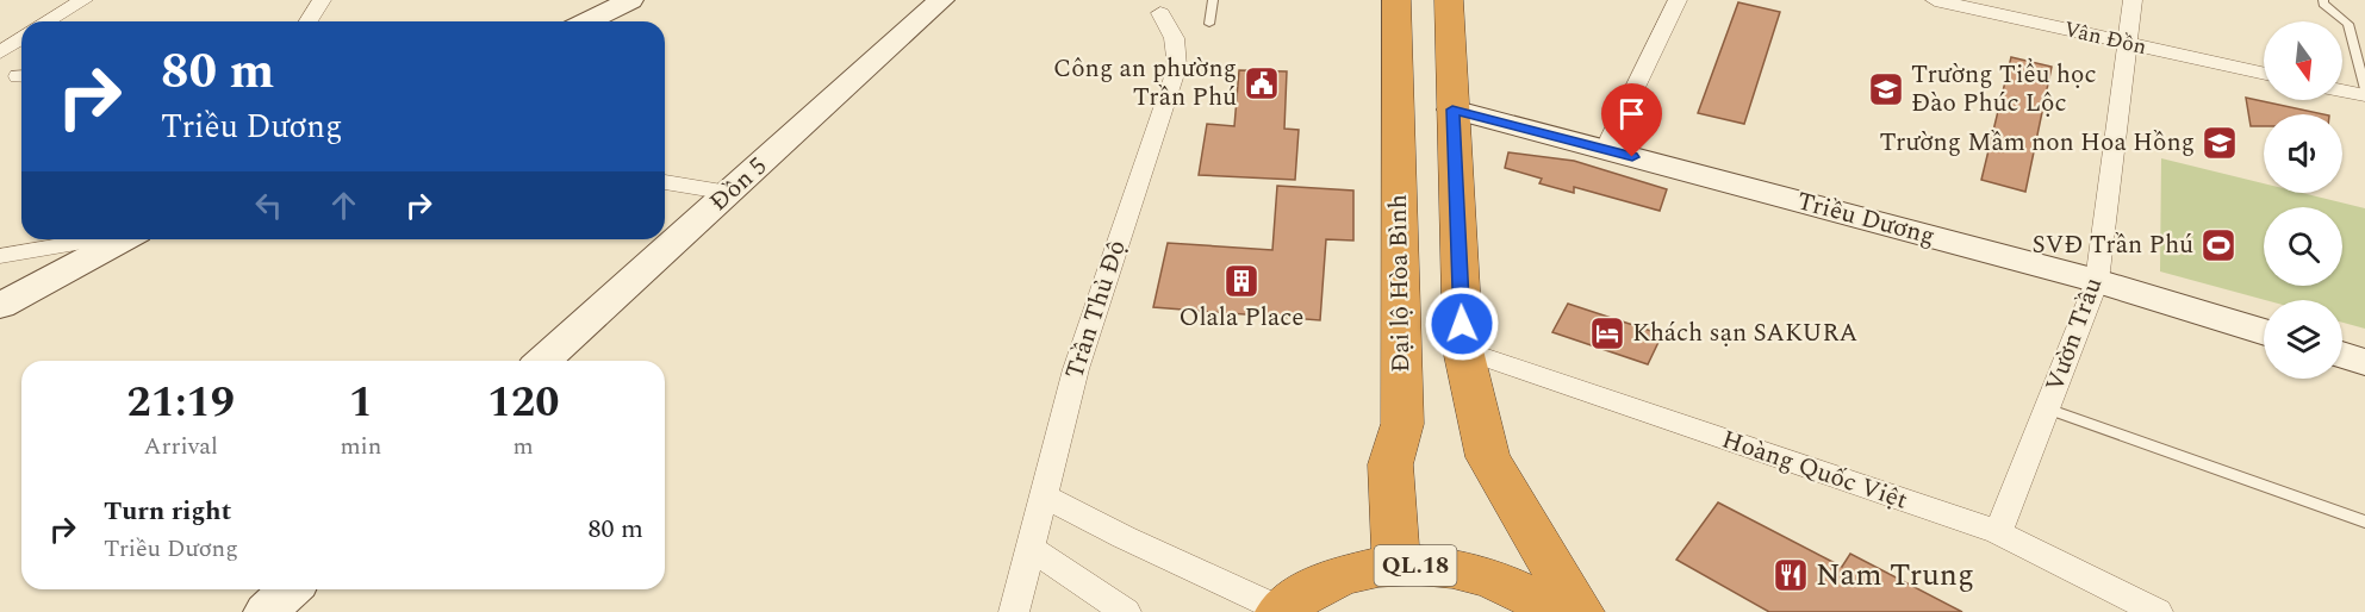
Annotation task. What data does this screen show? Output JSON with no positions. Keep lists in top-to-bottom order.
{
  "streets": {
    "highway": ["Đại lộ Hòa Bình", "QL.18"],
    "street": [
      "Vân Đồn",
      "Đồn 5",
      "Triều Dương",
      "Trần Thủ Độ",
      "Vườn Trầu",
      "Hoàng Quốc Việt"
    ]
  },
  "crossings": [
    ["Vân Đồn", "Vườn Trầu"],
    ["Triều Dương", "Vườn Trầu"],
    ["Đại lộ Hòa Bình", "QL.18"],
    ["Vườn Trầu", "Hoàng Quốc Việt"]
  ],
  "places": {
    "public building": ["Công an phường Trần Phú"],
    "school or university": ["Trường Tiểu học Đào Phúc Lộc", "Trường Mầm non Hoa Hồng"],
    "sports": ["SVĐ Trần Phú"],
    "building": ["Olala Place"],
    "hotel": ["Khách sạn SAKURA"],
    "restaurant": ["Nam Trung"]
  },
  "north": "bottom",
  "page": {
    "turn": ["80 m", "Triều Dương"],
    "eta": [
      "21:19",
      "Arrival",
      "1",
      "min",
      "120",
      "m"
    ],
    "list": [
      {
        "name": "Turn right",
        "note": "Triều Dương",
        "value": "80 m"
      }
    ]
  }
}
